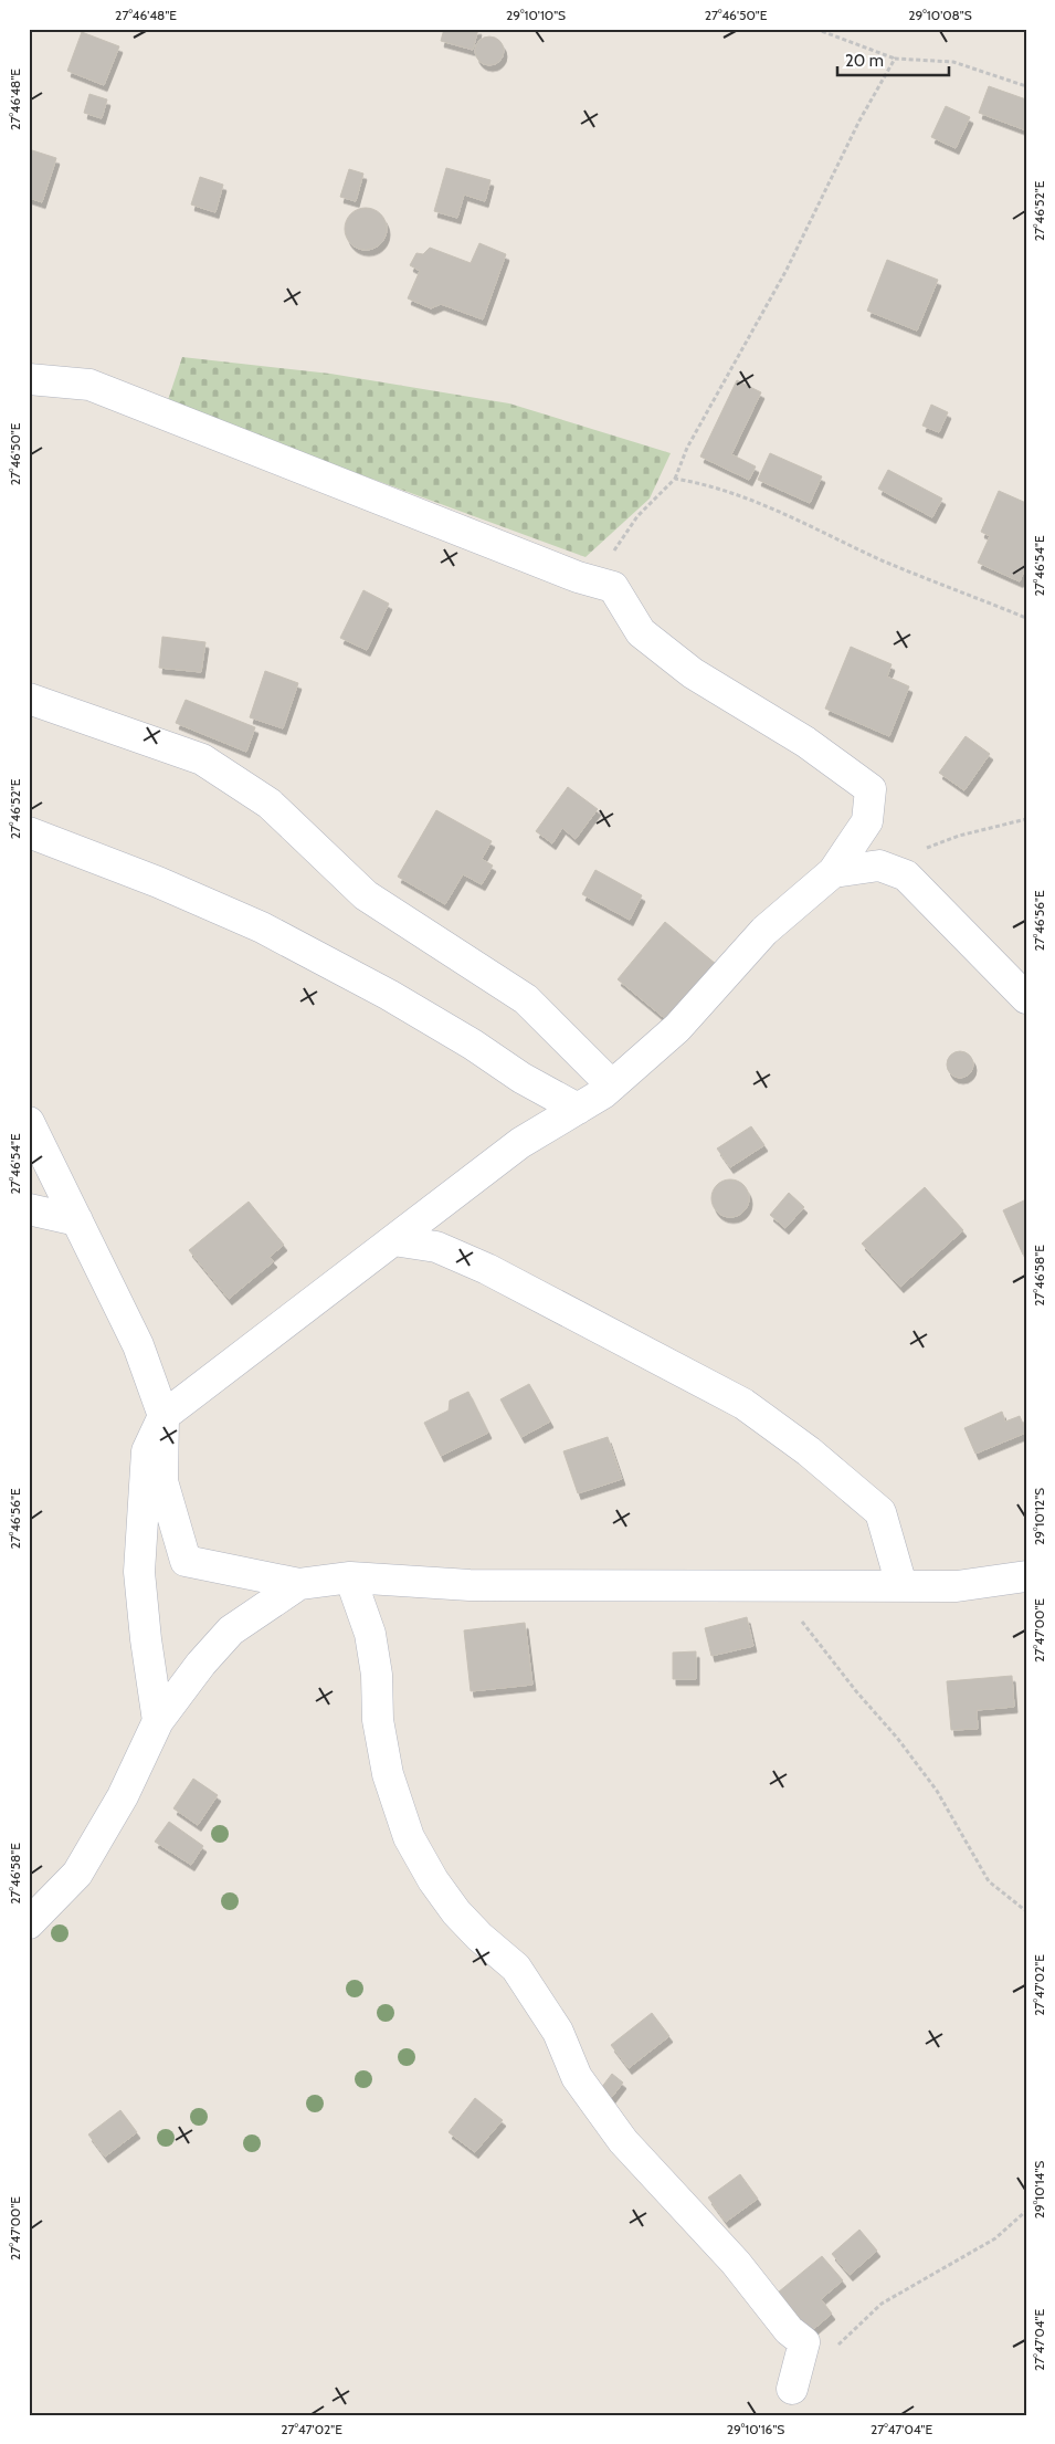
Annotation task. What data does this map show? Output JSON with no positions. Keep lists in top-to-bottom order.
{
  "scale_bar": "20 m",
  "coordinates": [
    "27°46'48\"E",
    "29°10'10\"S",
    "27°46'50\"E",
    "29°10'08\"S",
    "27°46'52\"E",
    "27°46'54\"E",
    "27°46'56\"E",
    "27°46'58\"E",
    "29°10'12\"S",
    "27°47'00\"E",
    "27°47'02\"E",
    "29°10'14\"S",
    "27°47'04\"E",
    "29°10'16\"S"
  ]
}
